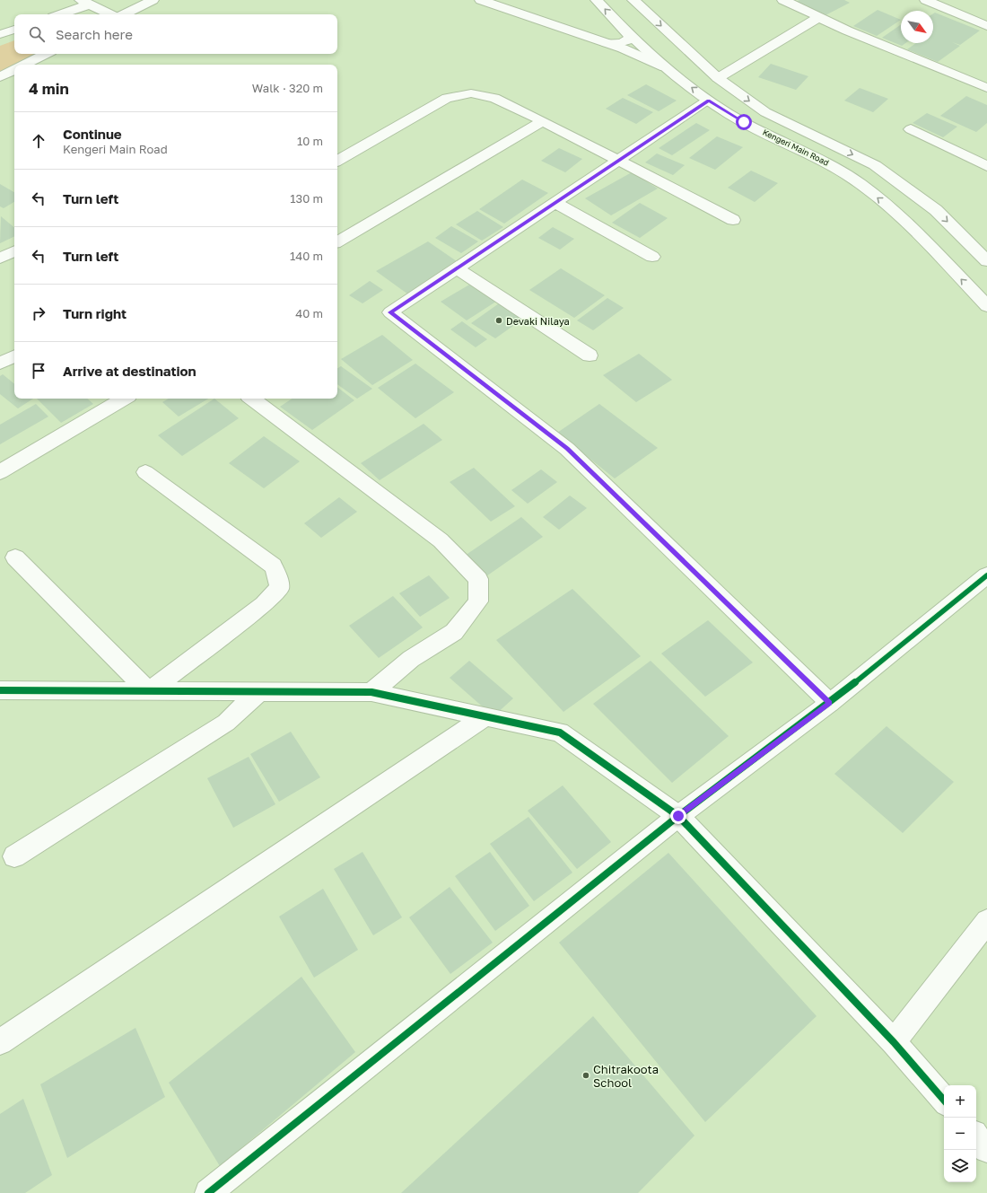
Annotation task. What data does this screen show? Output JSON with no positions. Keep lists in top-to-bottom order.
{
  "streets": {
    "street": ["Kengeri Main Road"]
  },
  "places": ["Devaki Nilaya", "Chitrakoota School"],
  "north": "bottom right",
  "page": {
    "search": "Search here",
    "heading": ["4 min", "Walk · 320 m"],
    "list": [
      ["Continue", "Kengeri Main Road", "10 m"],
      ["Turn left", "130 m"],
      ["Turn left", "140 m"],
      ["Turn right", "40 m"],
      "Arrive at destination"
    ],
    "map_buttons": ["+", "−"]
  }
}
